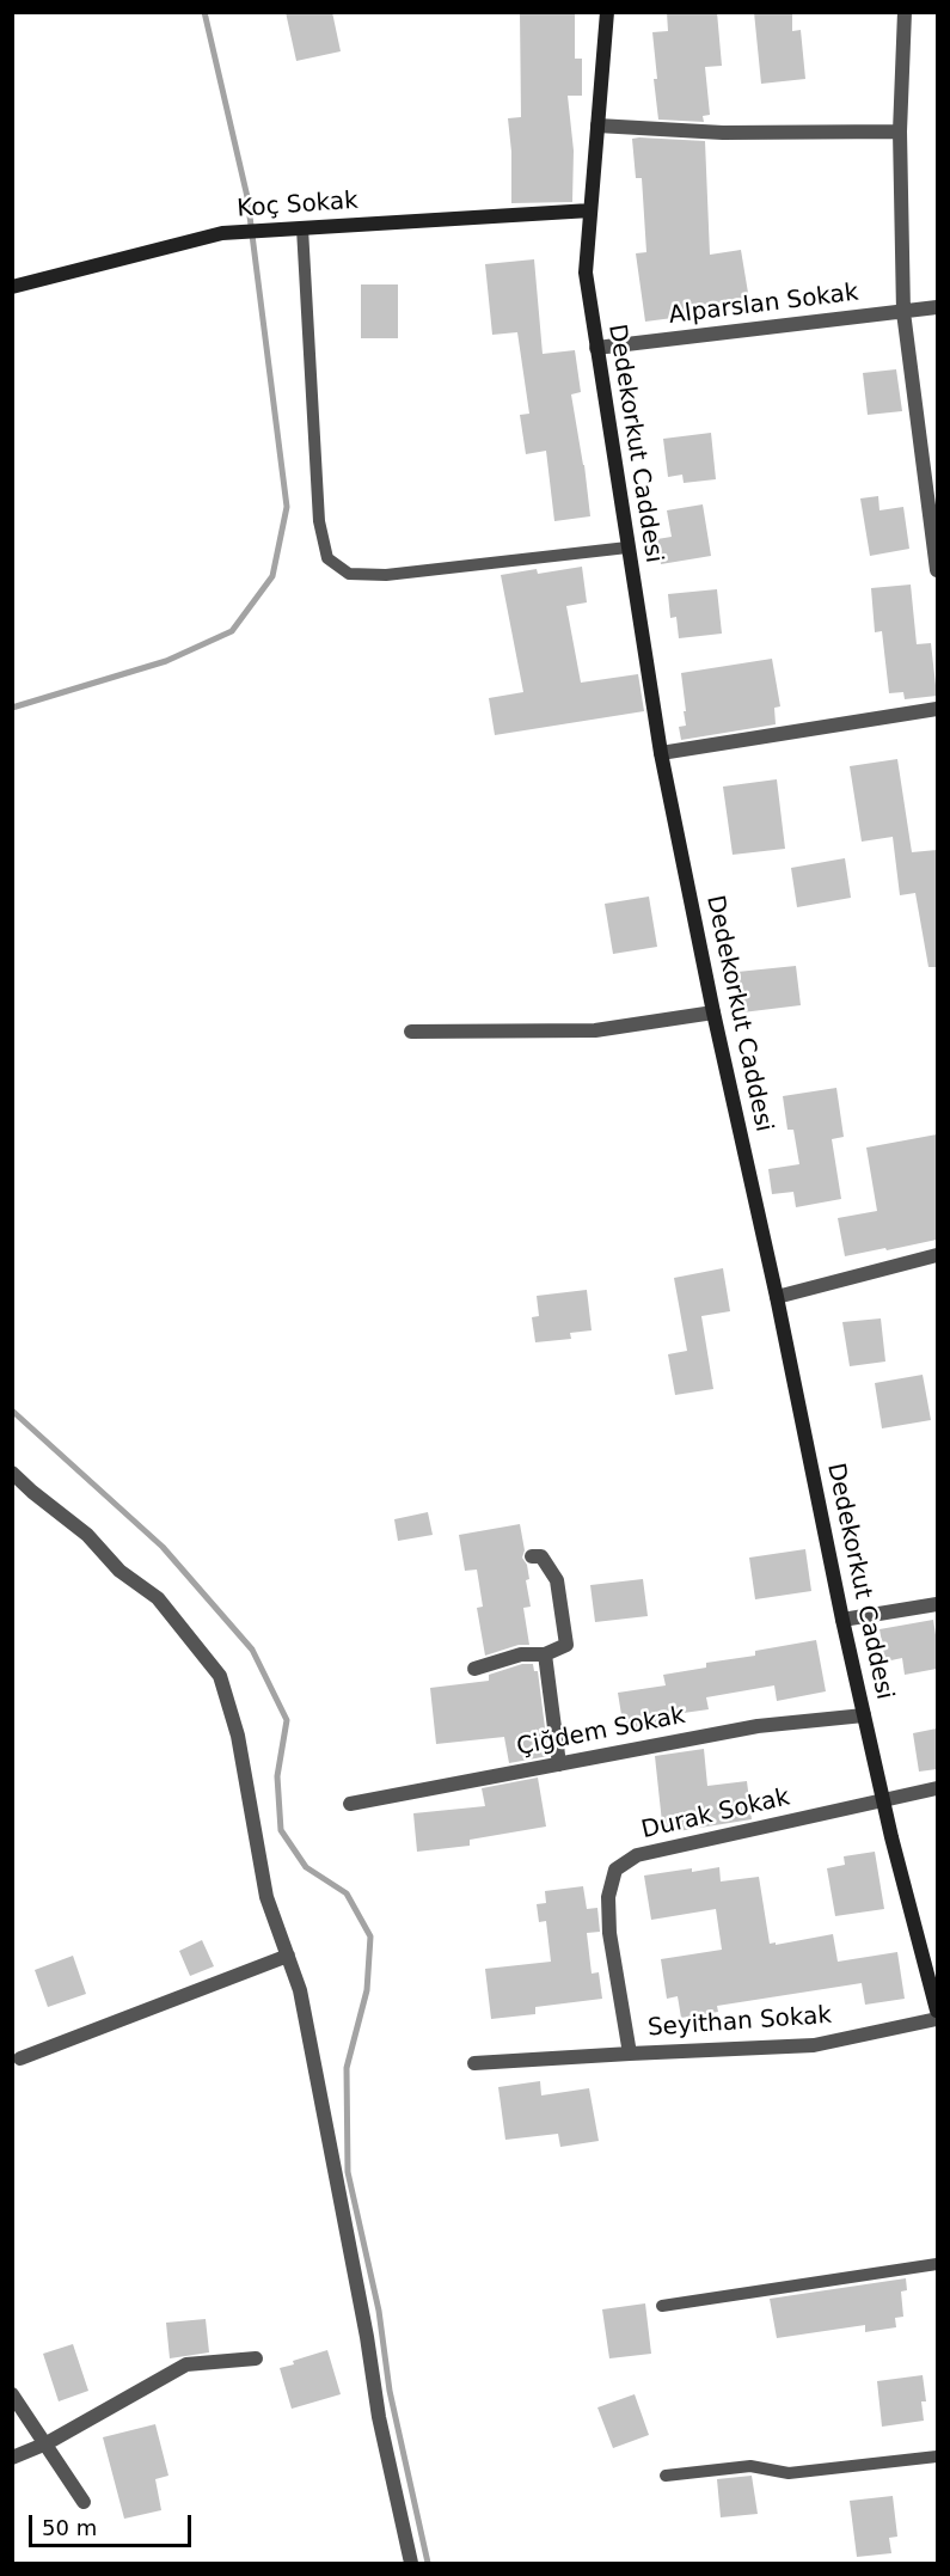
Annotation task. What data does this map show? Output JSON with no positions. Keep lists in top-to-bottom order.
{
  "streets": {
    "street": [
      "Koç Sokak",
      "Alparslan Sokak",
      "Dedekorkut Caddesi",
      "Çiğdem Sokak",
      "Durak Sokak",
      "Seyithan Sokak"
    ]
  },
  "crossings": [
    ["Koç Sokak", "Dedekorkut Caddesi"],
    ["Alparslan Sokak", "Dedekorkut Caddesi"],
    ["Dedekorkut Caddesi", "Çiğdem Sokak"],
    ["Dedekorkut Caddesi", "Durak Sokak"],
    ["Durak Sokak", "Seyithan Sokak"]
  ],
  "scale_bar": "50 m"
}
